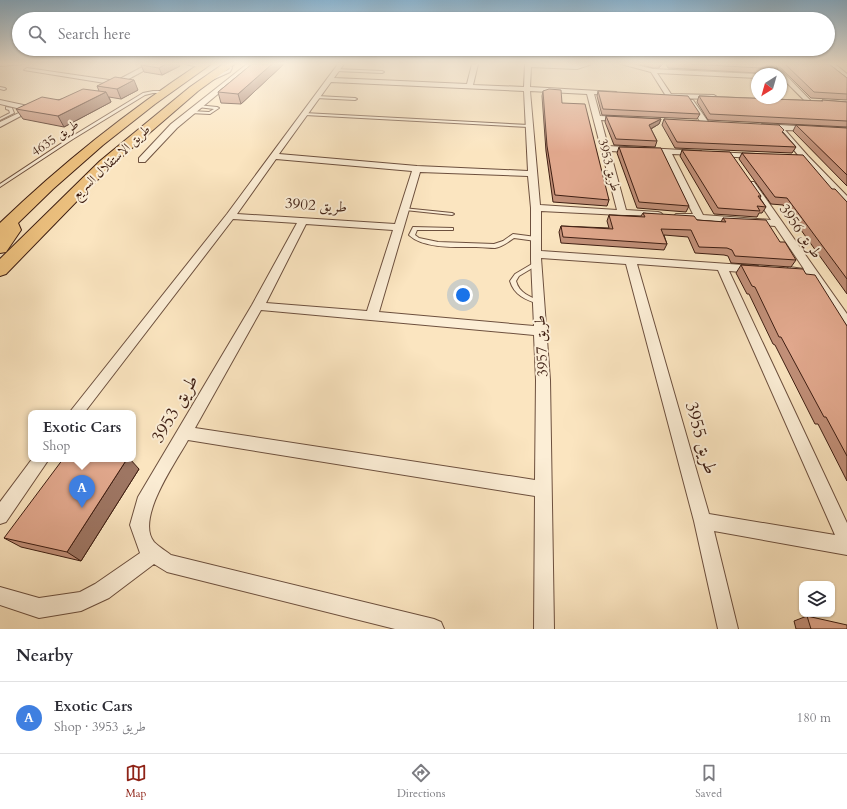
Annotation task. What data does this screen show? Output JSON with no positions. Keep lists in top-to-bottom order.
{
  "streets": {
    "main road": ["طريق الاستقلال السريع"],
    "street": [
      "طريق 3953",
      "طريق 3902",
      "طريق 3956",
      "طريق 3957",
      "طريق 3955"
    ],
    "lane": ["طريق 4635"]
  },
  "crossings": [
    ["طريق 3953", "طريق 3902"]
  ],
  "north": "bottom left",
  "page": {
    "search": "Search here",
    "popup": ["Exotic Cars", "Shop"],
    "pins": "A",
    "heading": "Nearby",
    "list": [
      {
        "mark": "A",
        "name": "Exotic Cars",
        "note": "Shop · طريق 3953",
        "value": "180 m"
      }
    ],
    "nav": ["Map", "Directions", "Saved"]
  }
}
